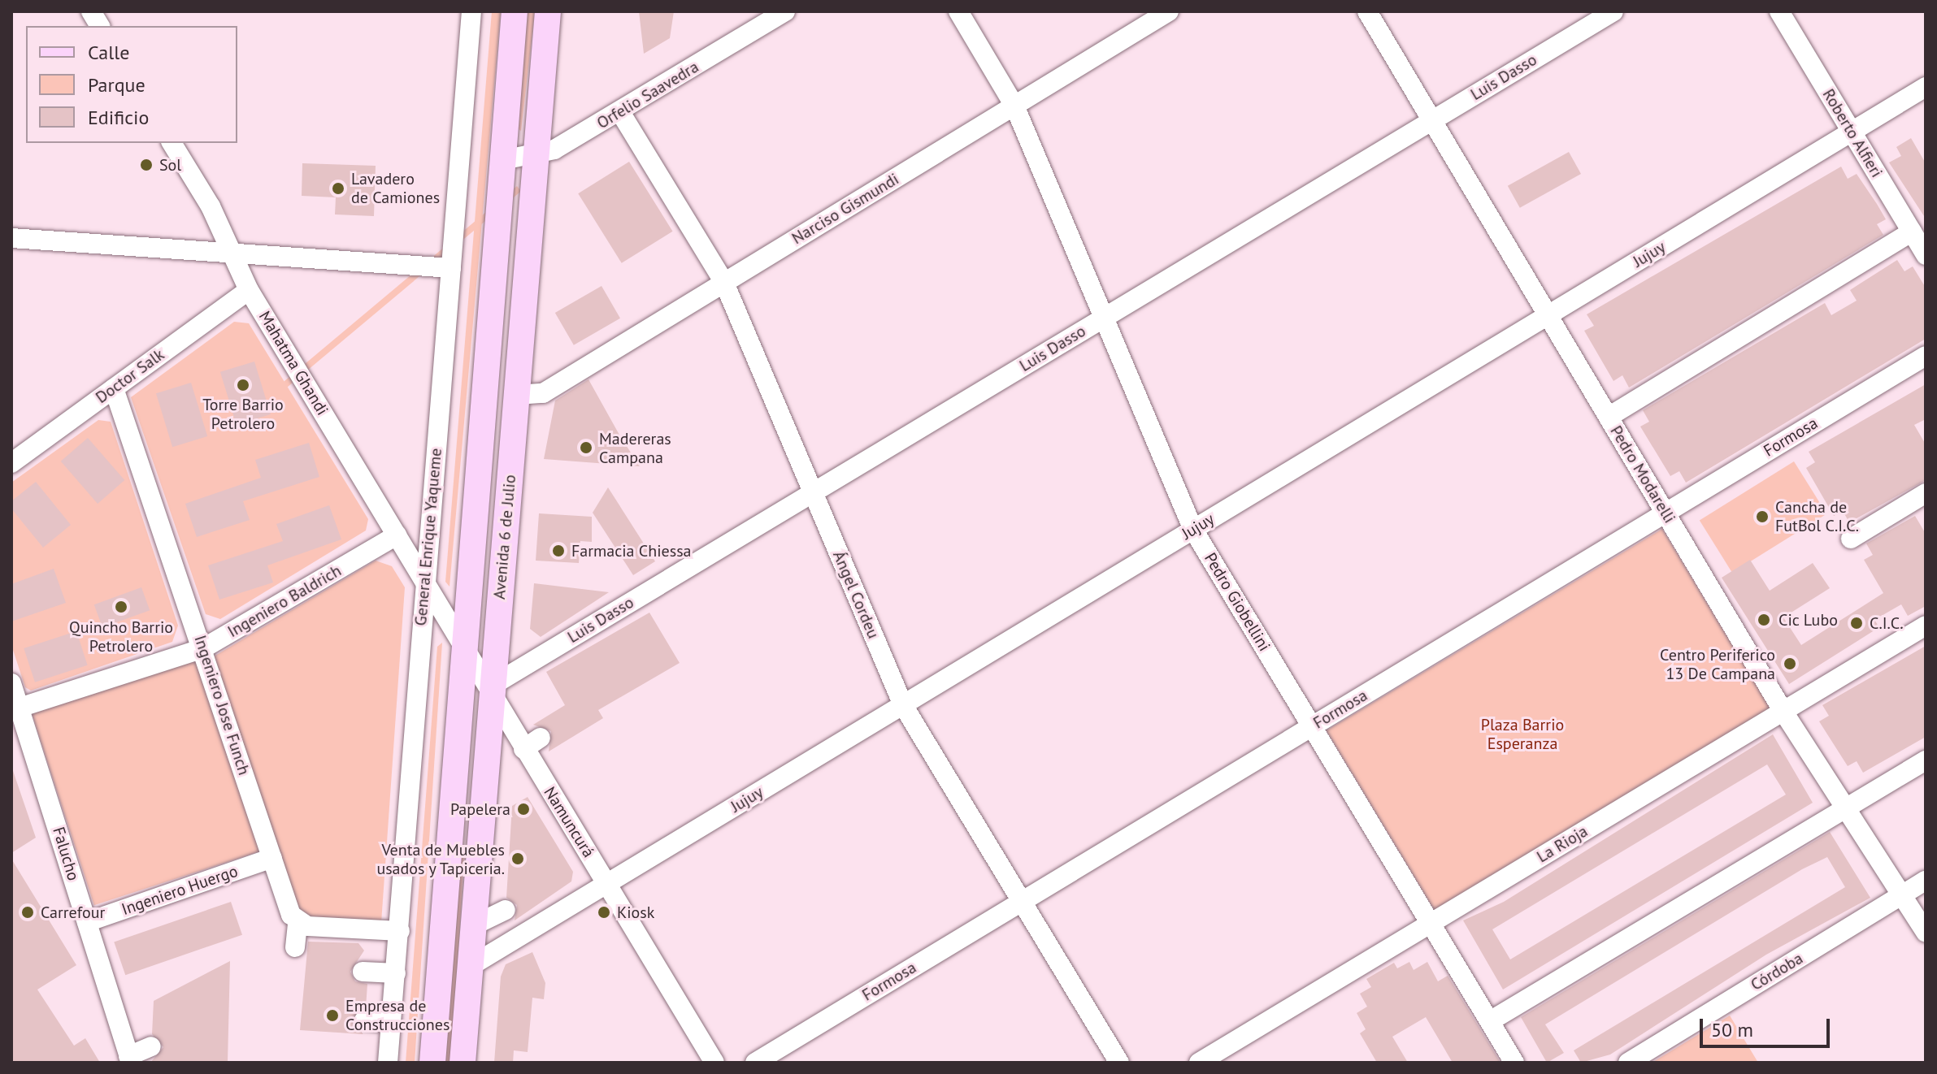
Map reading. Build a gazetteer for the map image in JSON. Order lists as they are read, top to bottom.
{
  "streets": {
    "main road": ["Avenida 6 de Julio"],
    "street": [
      "Luis Dasso",
      "Orfelio Saavedra",
      "Roberto Alfieri",
      "Narciso Gismundi",
      "Jujuy",
      "Mahatma Ghandi",
      "Doctor Salk",
      "Formosa",
      "Pedro Modarelli",
      "General Enrique Yaqueme",
      "Ángel Cordeu",
      "Ingeniero Baldrich",
      "Pedro Giobellini",
      "Ingeniero Jose Funch",
      "Namuncurá",
      "La Rioja",
      "Falucho",
      "Ingeniero Huergo",
      "Córdoba"
    ]
  },
  "crossings": [
    ["Luis Dasso", "Pedro Modarelli"],
    ["Luis Dasso", "Avenida 6 de Julio"],
    ["Luis Dasso", "Ángel Cordeu"],
    ["Luis Dasso", "Pedro Giobellini"],
    ["Luis Dasso", "Namuncurá"],
    ["Orfelio Saavedra", "Avenida 6 de Julio"],
    ["Orfelio Saavedra", "Ángel Cordeu"],
    ["Roberto Alfieri", "Jujuy"],
    ["Narciso Gismundi", "Avenida 6 de Julio"],
    ["Narciso Gismundi", "Ángel Cordeu"],
    ["Narciso Gismundi", "Pedro Giobellini"],
    ["Jujuy", "Pedro Modarelli"],
    ["Jujuy", "Avenida 6 de Julio"],
    ["Jujuy", "Ángel Cordeu"],
    ["Jujuy", "Pedro Giobellini"],
    ["Jujuy", "Namuncurá"],
    ["Mahatma Ghandi", "Doctor Salk"],
    ["Mahatma Ghandi", "General Enrique Yaqueme"],
    ["Mahatma Ghandi", "Ingeniero Baldrich"],
    ["Mahatma Ghandi", "Namuncurá"],
    ["Doctor Salk", "Ingeniero Jose Funch"],
    ["Formosa", "Pedro Modarelli"],
    ["Formosa", "Ángel Cordeu"],
    ["Formosa", "Pedro Giobellini"],
    ["Pedro Modarelli", "La Rioja"],
    ["Pedro Modarelli", "Córdoba"],
    ["General Enrique Yaqueme", "Namuncurá"],
    ["Avenida 6 de Julio", "Namuncurá"],
    ["Ingeniero Baldrich", "Ingeniero Jose Funch"],
    ["Ingeniero Baldrich", "Falucho"],
    ["Pedro Giobellini", "La Rioja"],
    ["Ingeniero Jose Funch", "Ingeniero Huergo"],
    ["Falucho", "Ingeniero Huergo"]
  ],
  "parks": ["Plaza Barrio Esperanza"],
  "places": [
    "Sol",
    "Lavadero de Camiones",
    "Torre Barrio Petrolero",
    "Madereras Campana",
    "Cancha de FutBol C.I.C.",
    "Farmacia Chiessa",
    "Quincho Barrio Petrolero",
    "Cic Lubo",
    "C.I.C.",
    "Centro Periferico 13 De Campana",
    "Papelera",
    "Venta de Muebles usados y Tapiceria.",
    "Carrefour",
    "Kiosk",
    "Empresa de Construcciones"
  ],
  "legend": ["Calle", "Parque", "Edificio"],
  "scale_bar": "50 m"
}
